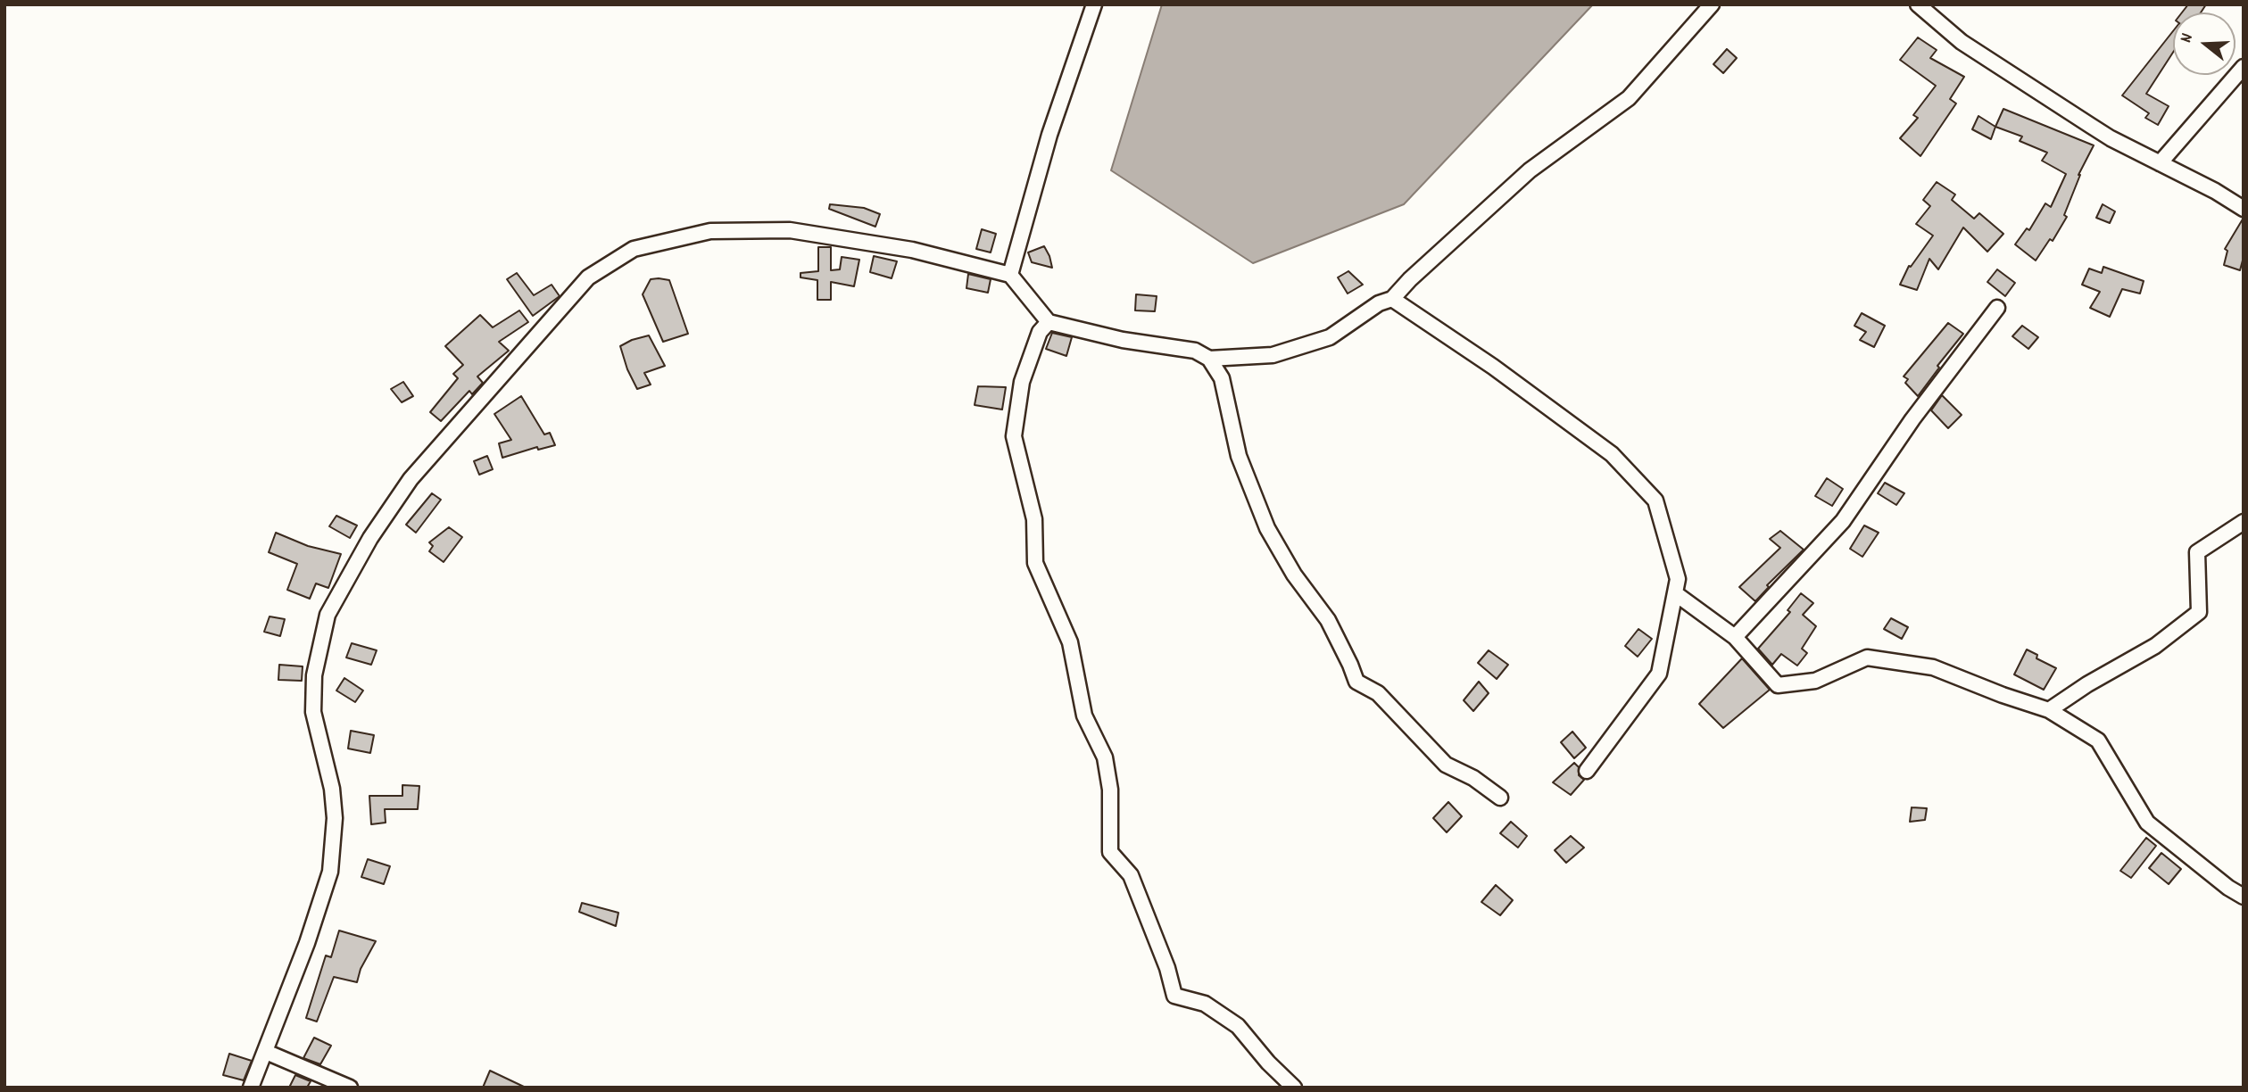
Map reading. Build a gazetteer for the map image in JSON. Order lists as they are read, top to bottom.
{
  "north": "left"
}
